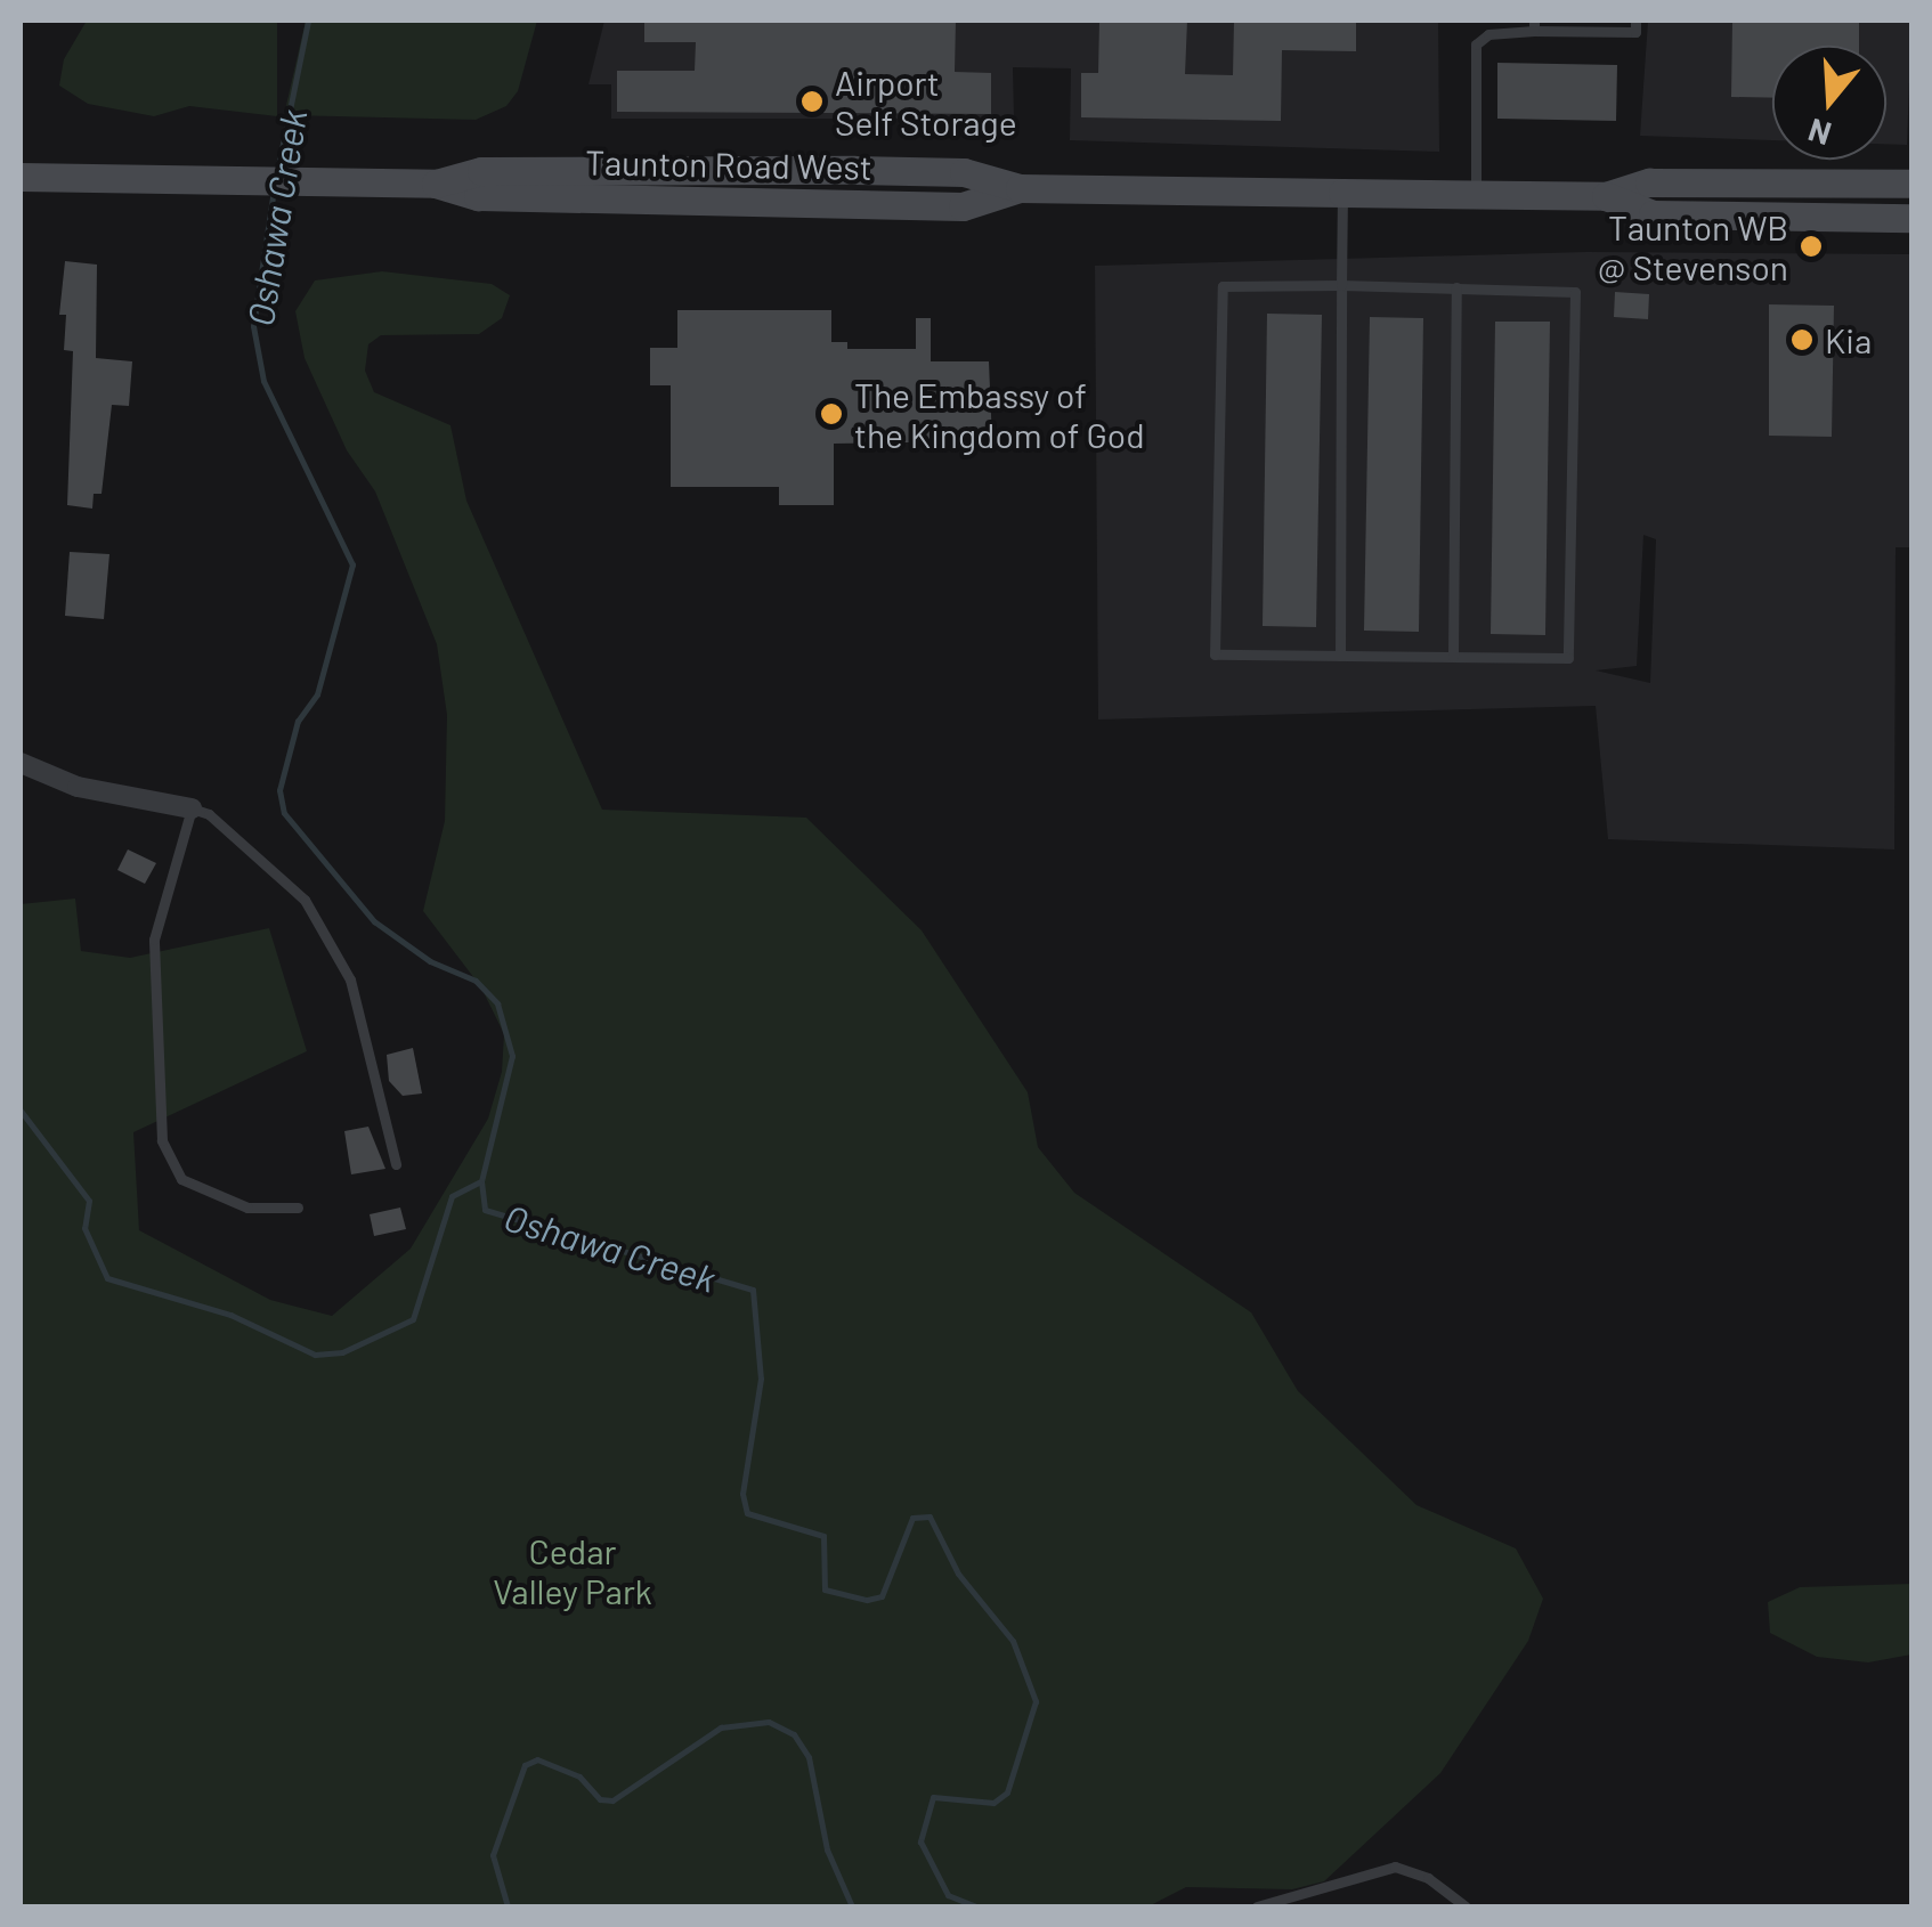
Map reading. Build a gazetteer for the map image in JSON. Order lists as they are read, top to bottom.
{
  "streets": {
    "main road": ["Taunton Road West"]
  },
  "water": ["Oshawa Creek"],
  "parks": ["Cedar Valley Park"],
  "places": [
    "Airport Self Storage",
    "Taunton WB @ Stevenson",
    "Kia",
    "The Embassy of the Kingdom of God"
  ],
  "north": "bottom"
}
